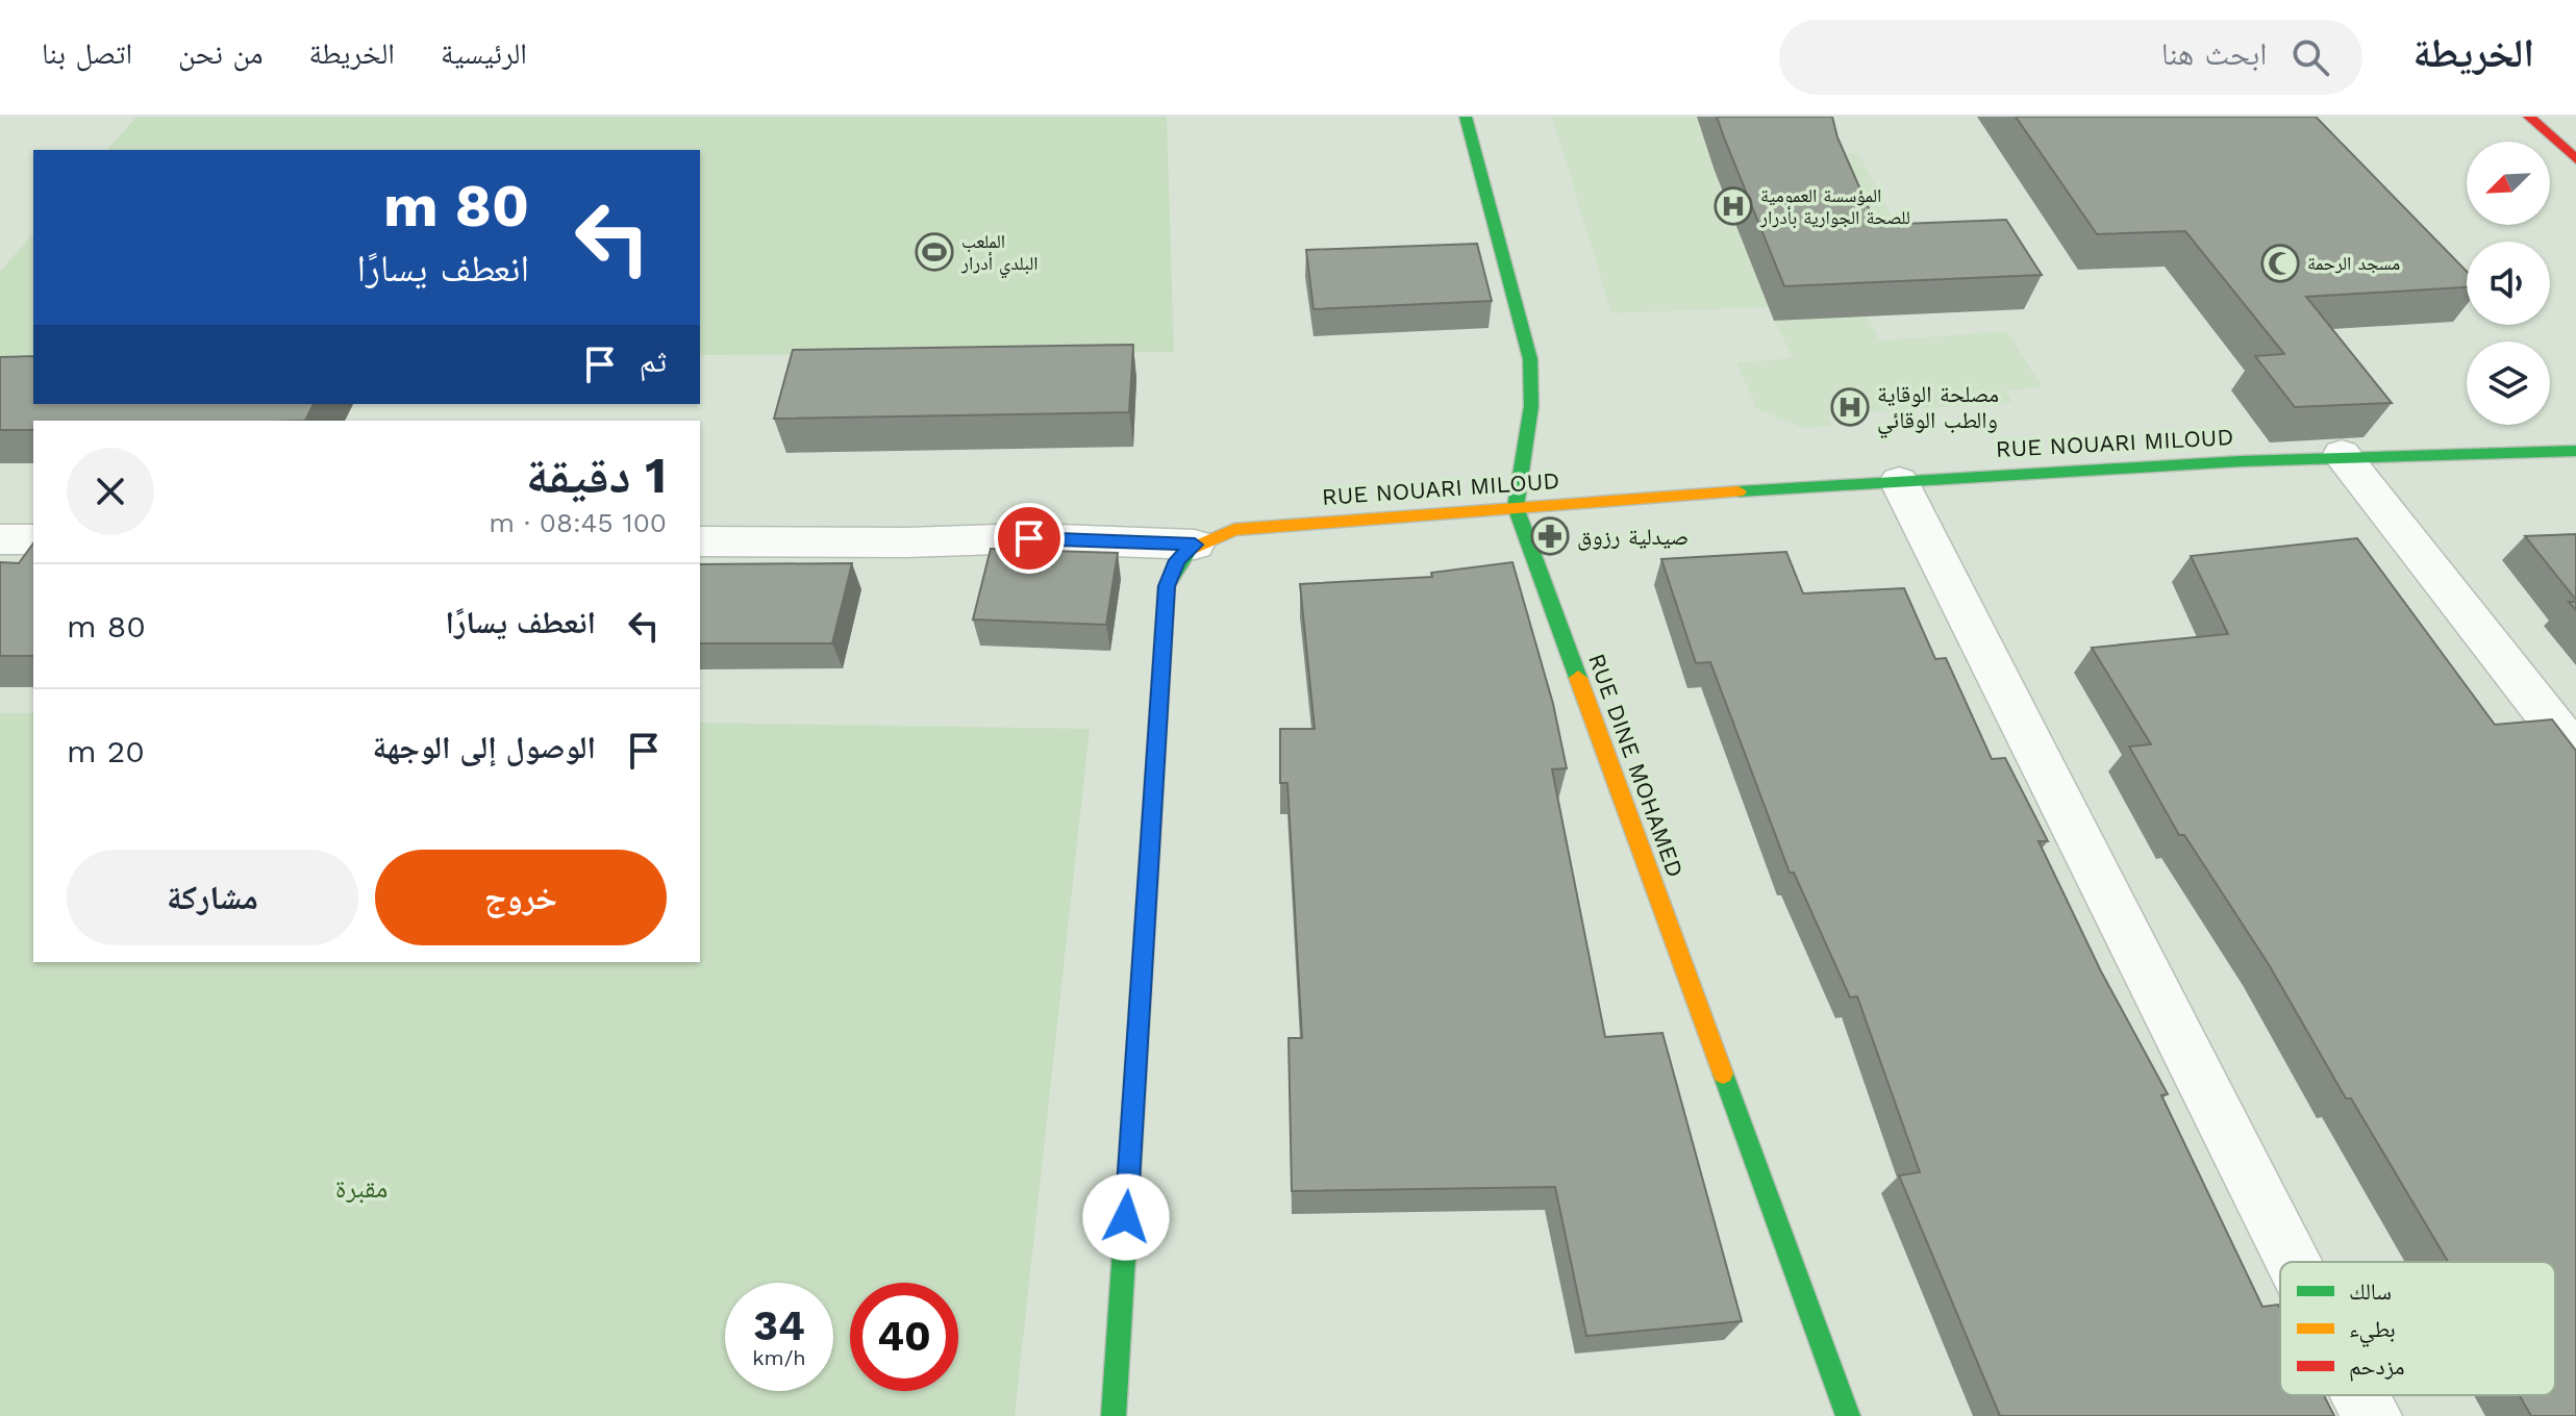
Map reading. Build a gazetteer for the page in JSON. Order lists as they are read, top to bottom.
{
  "streets": {
    "street": ["RUE NOUARI MILOUD", "RUE DINE MOHAMED"]
  },
  "crossings": [
    ["RUE NOUARI MILOUD", "RUE DINE MOHAMED"]
  ],
  "parks": ["مقبرة"],
  "places": {
    "hospital": ["المؤسسة العمومية للصحة الجوارية بأدرار", "مصلحة الوقاية والطب الوقائي"],
    "sports": ["الملعب البلدي أدرار"],
    "mosque": ["مسجد الرحمة"],
    "pharmacy": ["صيدلية رزوق"]
  },
  "legend": ["سالك", "بطيء", "مزدحم"],
  "north": "bottom left",
  "page": {
    "header": "الخريطة",
    "search": "ابحث هنا",
    "nav": [
      "الرئيسية",
      "الخريطة",
      "من نحن",
      "اتصل بنا"
    ],
    "turn": ["80 m", "انعطف يسارًا"],
    "then": "ثم",
    "heading": ["1 دقيقة", "100 m · 08:45"],
    "list": [
      {
        "name": "انعطف يسارًا",
        "value": "80 m"
      },
      {
        "name": "الوصول إلى الوجهة",
        "value": "20 m"
      }
    ],
    "buttons": ["خروج", "مشاركة"],
    "speed": "34 km/h",
    "limit": "40"
  }
}
